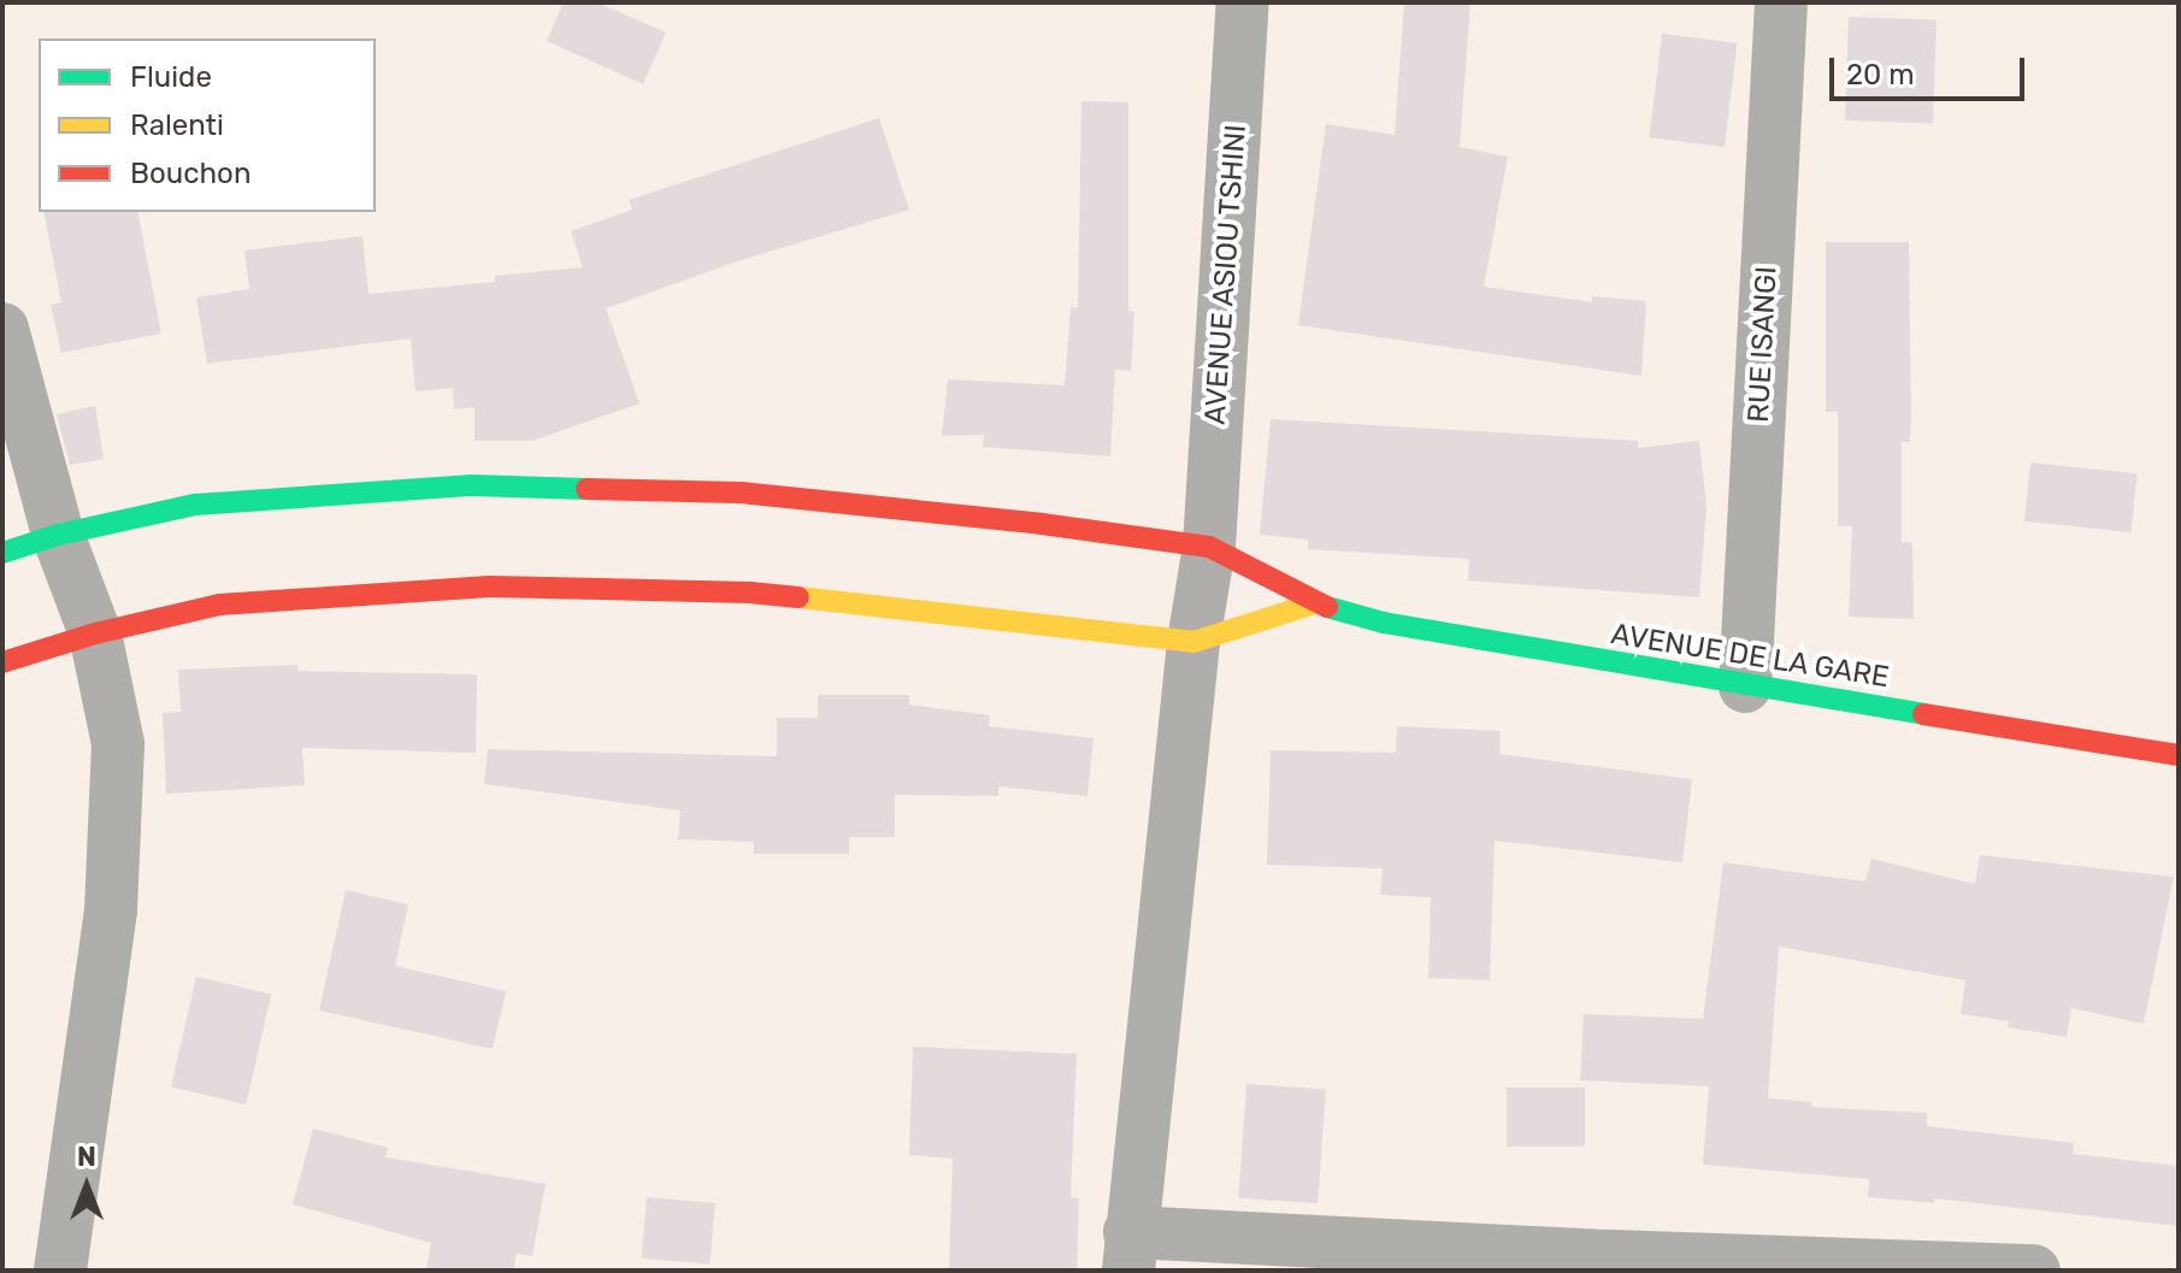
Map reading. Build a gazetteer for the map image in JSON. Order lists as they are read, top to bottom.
{
  "streets": {
    "main road": ["AVENUE DE LA GARE"],
    "street": ["AVENUE ASIOU TSHINI", "RUE ISANGI"]
  },
  "crossings": [
    ["AVENUE ASIOU TSHINI", "AVENUE DE LA GARE"],
    ["RUE ISANGI", "AVENUE DE LA GARE"]
  ],
  "legend": ["Fluide", "Ralenti", "Bouchon"],
  "scale_bar": "20 m",
  "north": "top"
}
